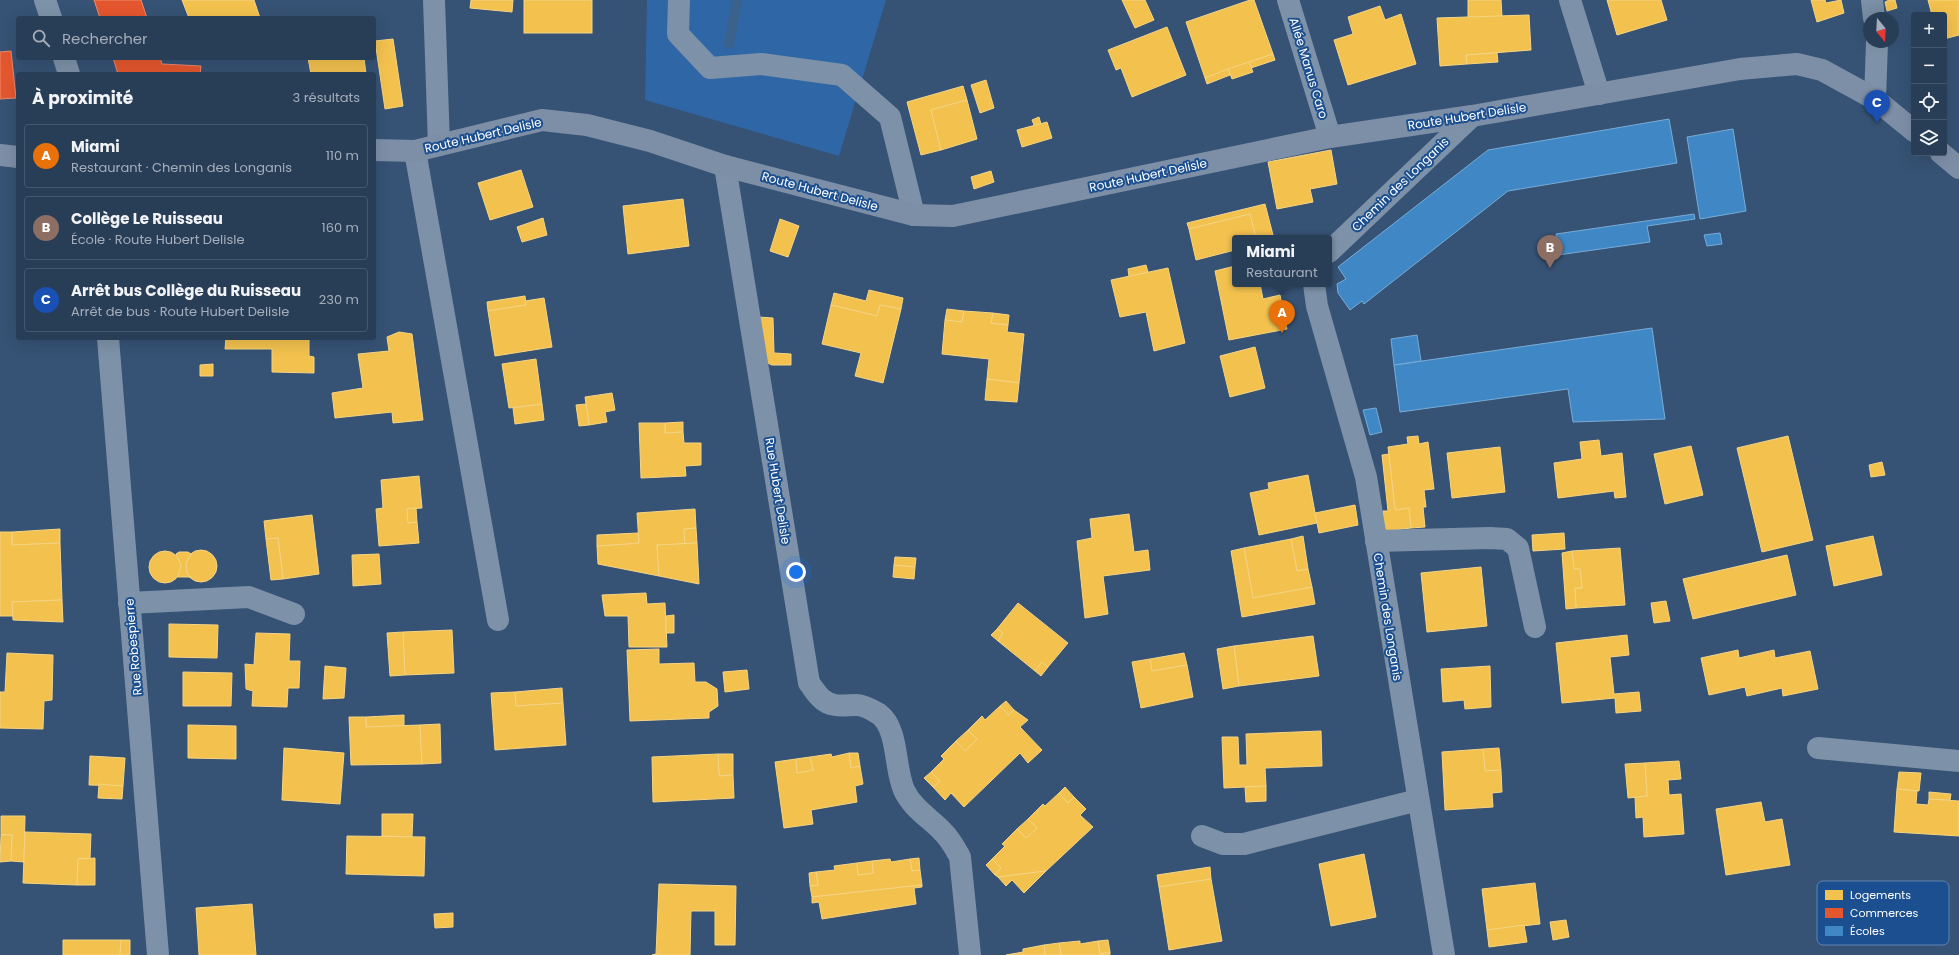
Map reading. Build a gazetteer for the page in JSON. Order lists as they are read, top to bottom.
{
  "streets": {
    "main road": ["Route Hubert Delisle"],
    "street": [
      "Allée Manus Caro",
      "Chemin des Longanis",
      "Rue Hubert Delisle",
      "Rue Robespierre"
    ]
  },
  "crossings": [
    ["Allée Manus Caro", "Route Hubert Delisle"],
    ["Route Hubert Delisle", "Chemin des Longanis"],
    ["Route Hubert Delisle", "Rue Hubert Delisle"]
  ],
  "legend": ["Logements", "Commerces", "Écoles"],
  "north": "bottom",
  "page": {
    "map_buttons": ["+", "−"],
    "search": "Rechercher",
    "heading": ["À proximité", "3 résultats"],
    "pins": ["C", "B", "A"],
    "list": [
      {
        "mark": "A",
        "name": "Miami",
        "note": "Restaurant · Chemin des Longanis",
        "value": "110 m"
      },
      {
        "mark": "B",
        "name": "Collège Le Ruisseau",
        "note": "École · Route Hubert Delisle",
        "value": "160 m"
      },
      {
        "mark": "C",
        "name": "Arrêt bus Collège du Ruisseau",
        "note": "Arrêt de bus · Route Hubert Delisle",
        "value": "230 m"
      }
    ],
    "popup": ["Miami", "Restaurant"]
  }
}
